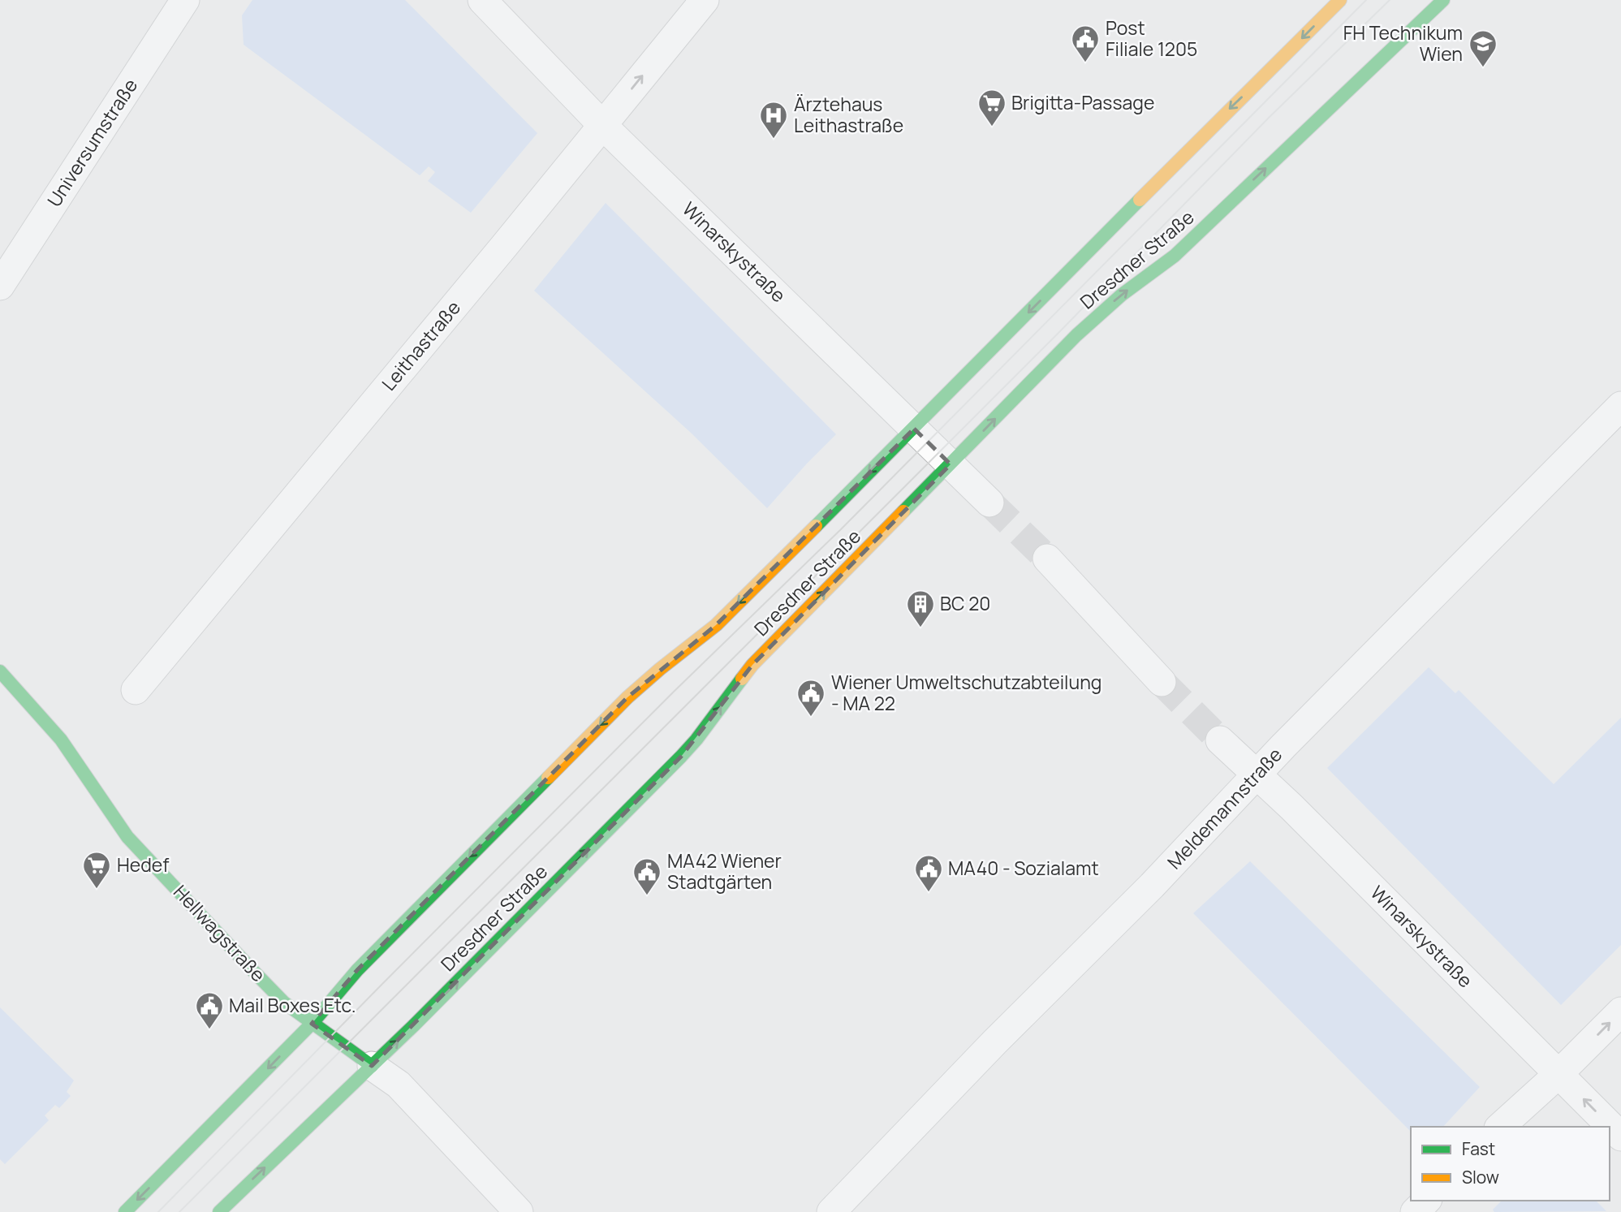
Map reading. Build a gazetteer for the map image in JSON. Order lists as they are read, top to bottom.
{
  "streets": {
    "main road": ["Dresdner Straße", "Hellwagstraße"],
    "street": [
      "Universumstraße",
      "Winarskystraße",
      "Leithastraße",
      "Meldemannstraße"
    ]
  },
  "crossings": [
    ["Winarskystraße", "Dresdner Straße"],
    ["Winarskystraße", "Leithastraße"],
    ["Winarskystraße", "Meldemannstraße"],
    ["Dresdner Straße", "Hellwagstraße"]
  ],
  "places": {
    "public building": [
      "Post Filiale 1205",
      "Wiener Umweltschutzabteilung - MA 22",
      "MA40 - Sozialamt",
      "MA42 Wiener Stadtgärten",
      "Mail Boxes Etc."
    ],
    "school or university": ["FH Technikum Wien"],
    "supermarket": ["Brigitta-Passage", "Hedef"],
    "hospital": ["Ärztehaus Leithastraße"],
    "building": ["BC 20"]
  },
  "legend": ["Fast", "Slow"]
}
